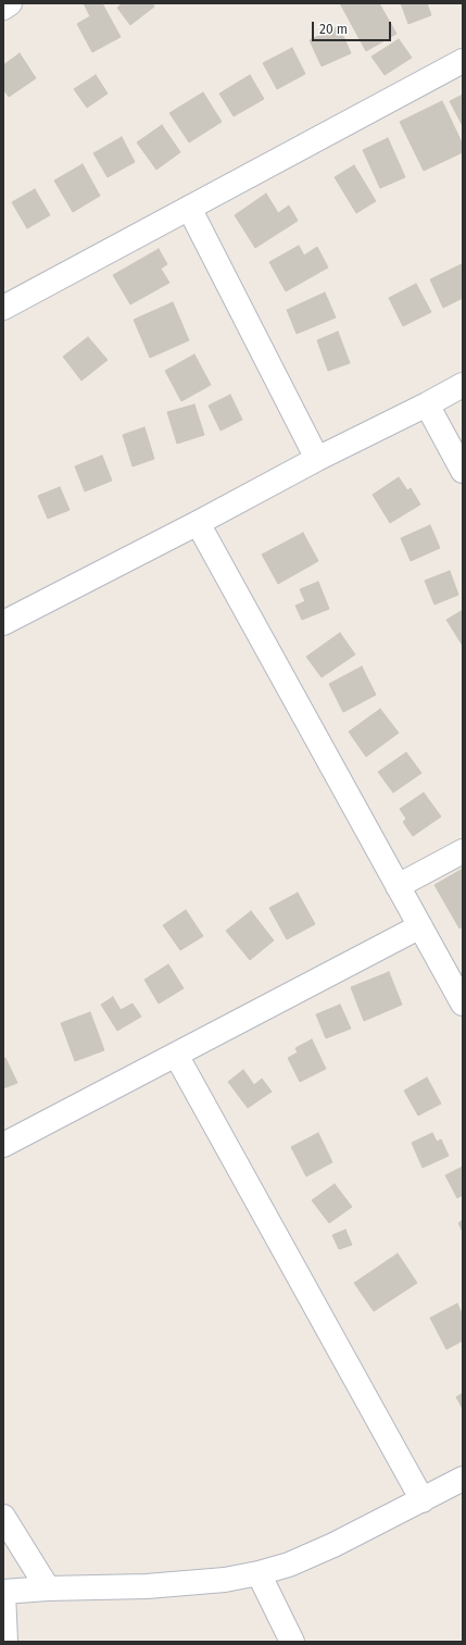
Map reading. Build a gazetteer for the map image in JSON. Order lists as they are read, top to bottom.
{
  "scale_bar": "20 m"
}
